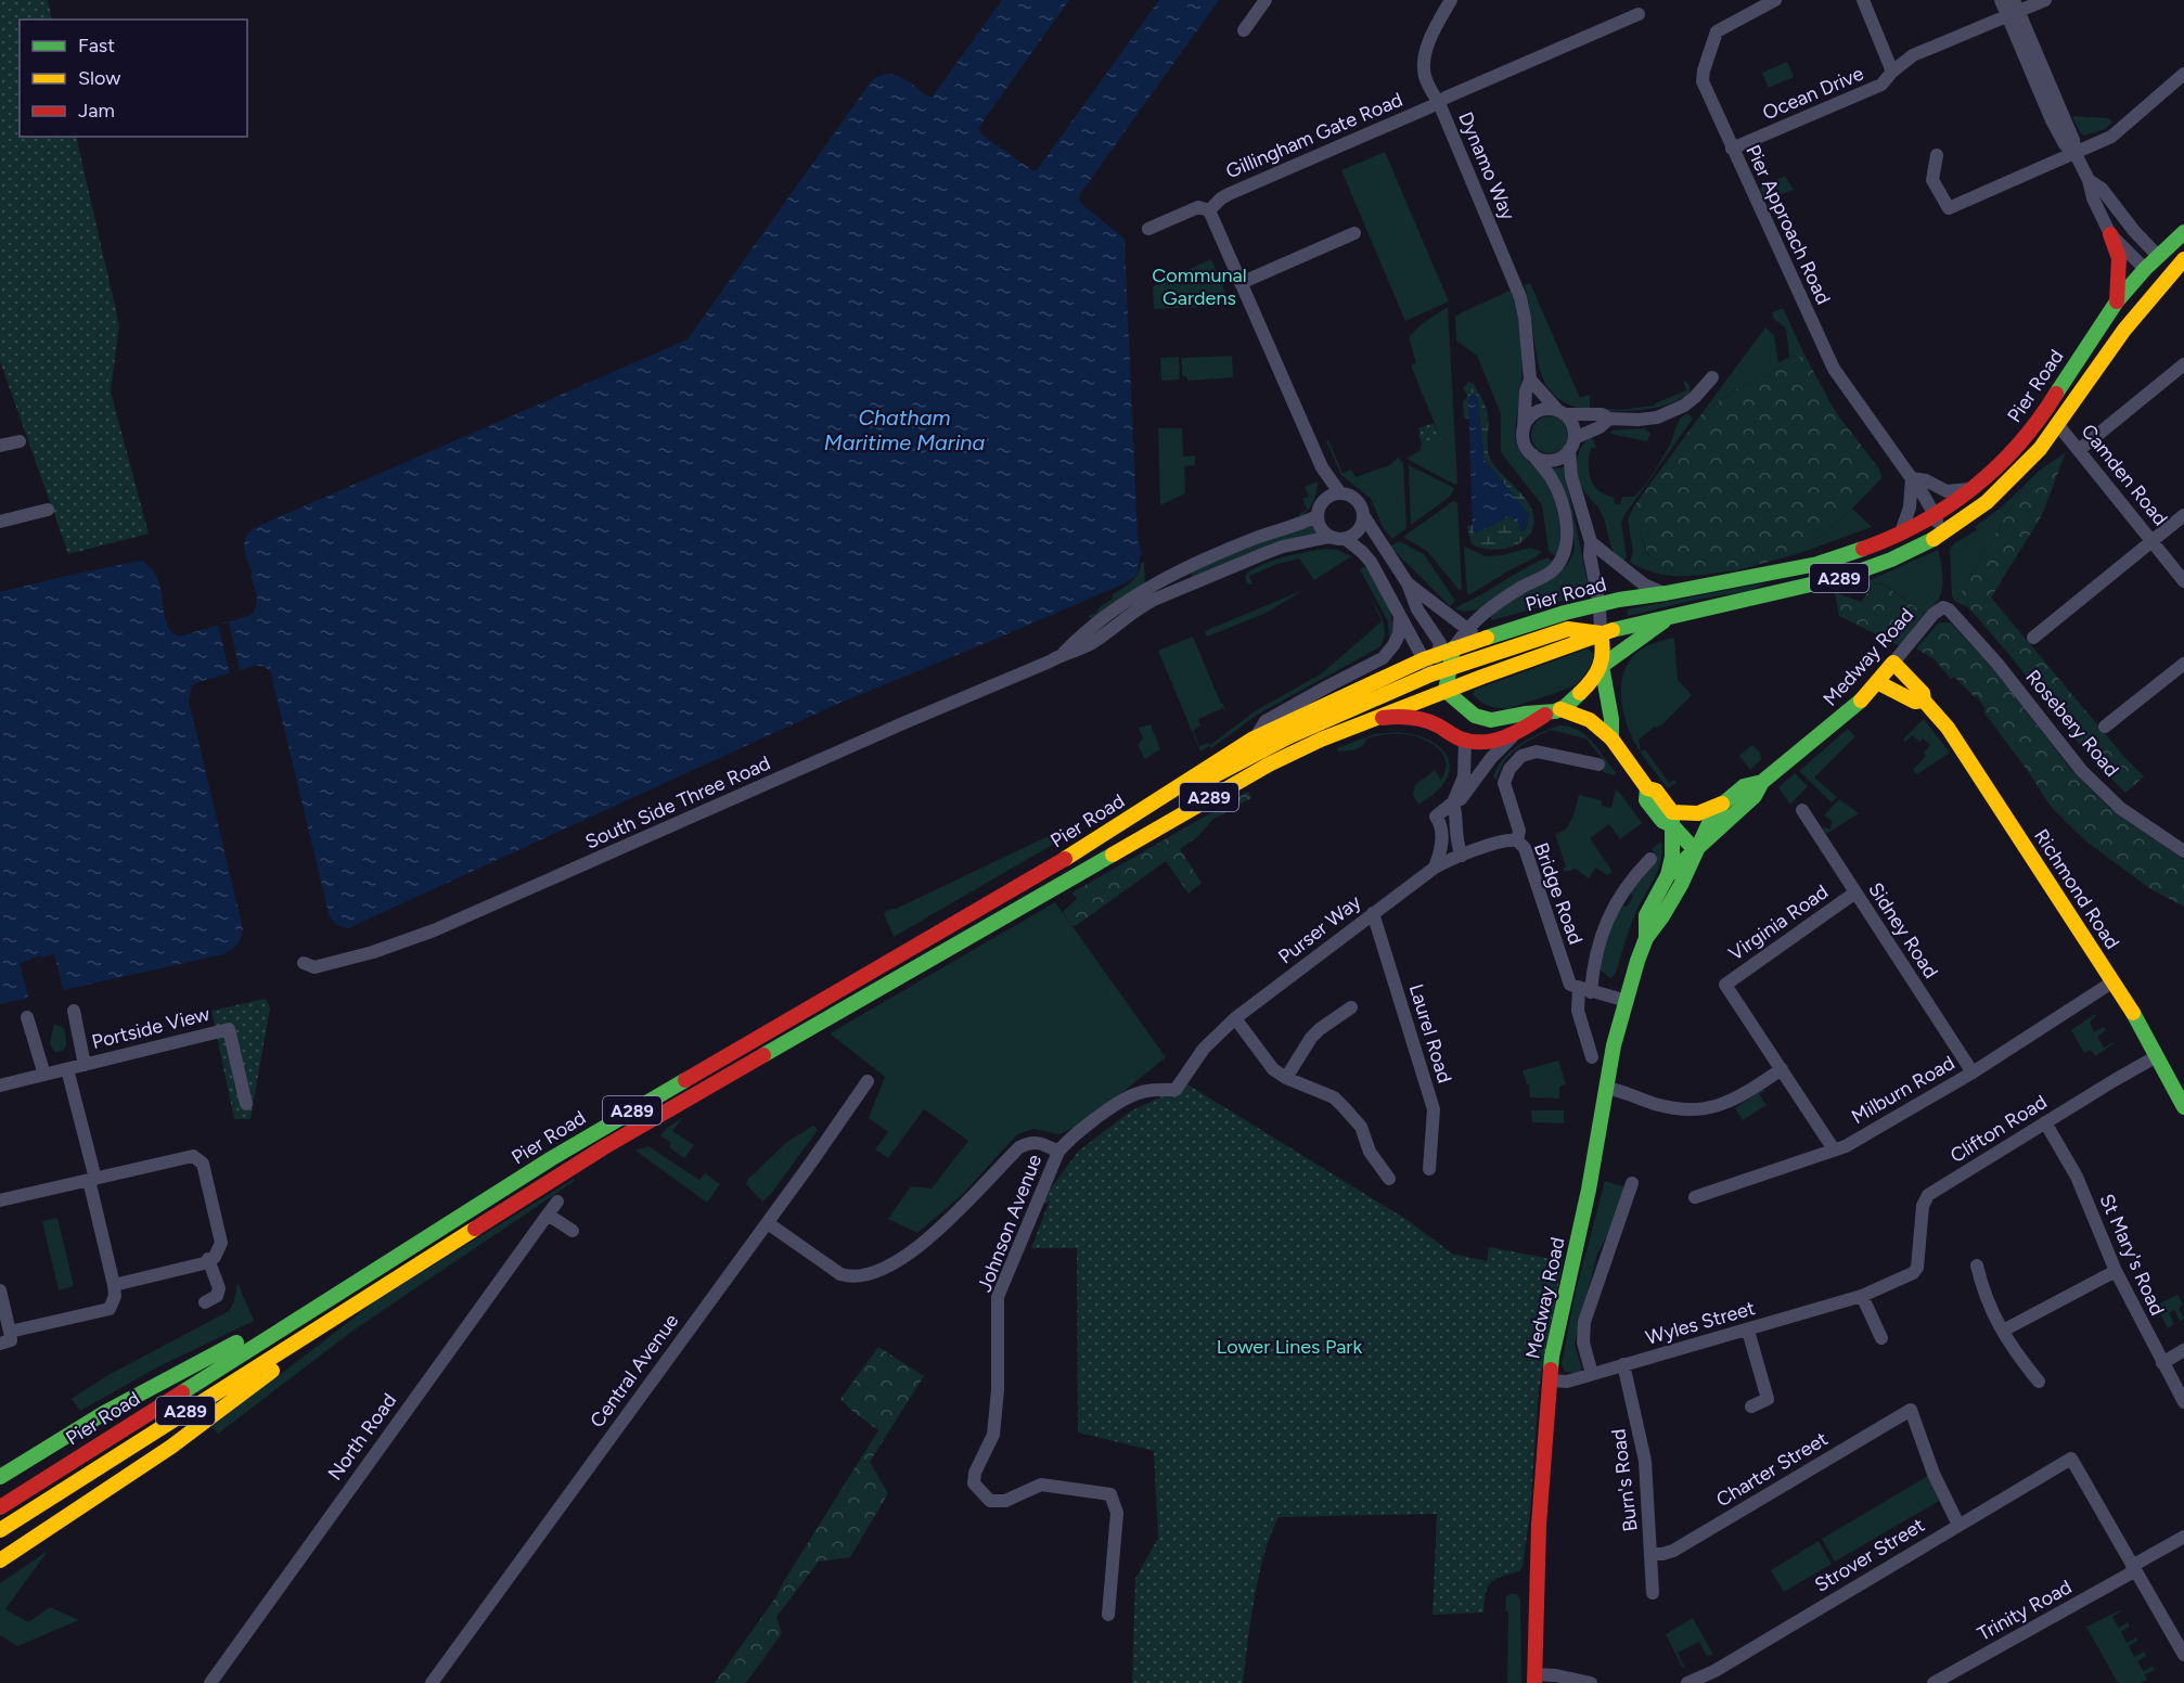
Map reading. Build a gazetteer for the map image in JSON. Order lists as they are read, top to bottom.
{
  "streets": {
    "main road": [
      "Pier Road",
      "A289",
      "Medway Road",
      "Richmond Road"
    ],
    "street": [
      "Ocean Drive",
      "Gillingham Gate Road",
      "Dynamo Way",
      "Pier Approach Road",
      "Camden Road",
      "Rosebery Road",
      "South Side Three Road",
      "Bridge Road",
      "Virginia Road",
      "Purser Way",
      "Sidney Road",
      "Portside View",
      "Laurel Road",
      "Milburn Road",
      "Clifton Road",
      "Johnson Avenue",
      "St Mary's Road",
      "Wyles Street",
      "Central Avenue",
      "North Road",
      "Charter Street",
      "Burn's Road",
      "Strover Street",
      "Trinity Road"
    ]
  },
  "crossings": [
    ["Ocean Drive", "Pier Approach Road"],
    ["Gillingham Gate Road", "Dynamo Way"],
    ["Dynamo Way", "Pier Road"],
    ["Pier Approach Road", "Pier Road"],
    ["Pier Road", "Camden Road"],
    ["Medway Road", "Rosebery Road"],
    ["Medway Road", "Richmond Road"],
    ["Medway Road", "Wyles Street"],
    ["Richmond Road", "Milburn Road"],
    ["Richmond Road", "Clifton Road"],
    ["Bridge Road", "Purser Way"],
    ["Virginia Road", "Sidney Road"],
    ["Purser Way", "Laurel Road"],
    ["Purser Way", "Johnson Avenue"],
    ["Sidney Road", "Milburn Road"],
    ["Clifton Road", "St Mary's Road"],
    ["Clifton Road", "Wyles Street"],
    ["Wyles Street", "Burn's Road"],
    ["Charter Street", "Burn's Road"],
    ["Charter Street", "Strover Street"],
    ["Strover Street", "Trinity Road"]
  ],
  "water": ["Chatham Maritime Marina"],
  "parks": ["Communal Gardens", "Lower Lines Park"],
  "legend": ["Fast", "Slow", "Jam"]
}
